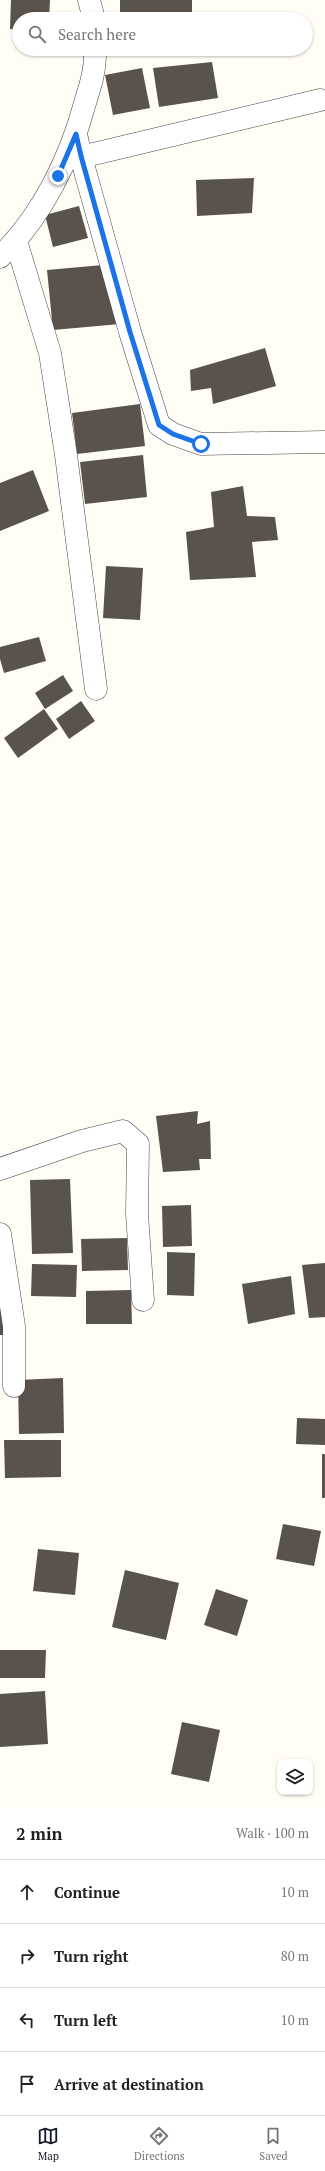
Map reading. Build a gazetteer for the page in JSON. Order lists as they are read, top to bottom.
{
  "page": {
    "search": "Search here",
    "heading": ["2 min", "Walk · 100 m"],
    "list": [
      ["Continue", "10 m"],
      ["Turn right", "80 m"],
      ["Turn left", "10 m"],
      "Arrive at destination"
    ],
    "nav": ["Map", "Directions", "Saved"]
  }
}
